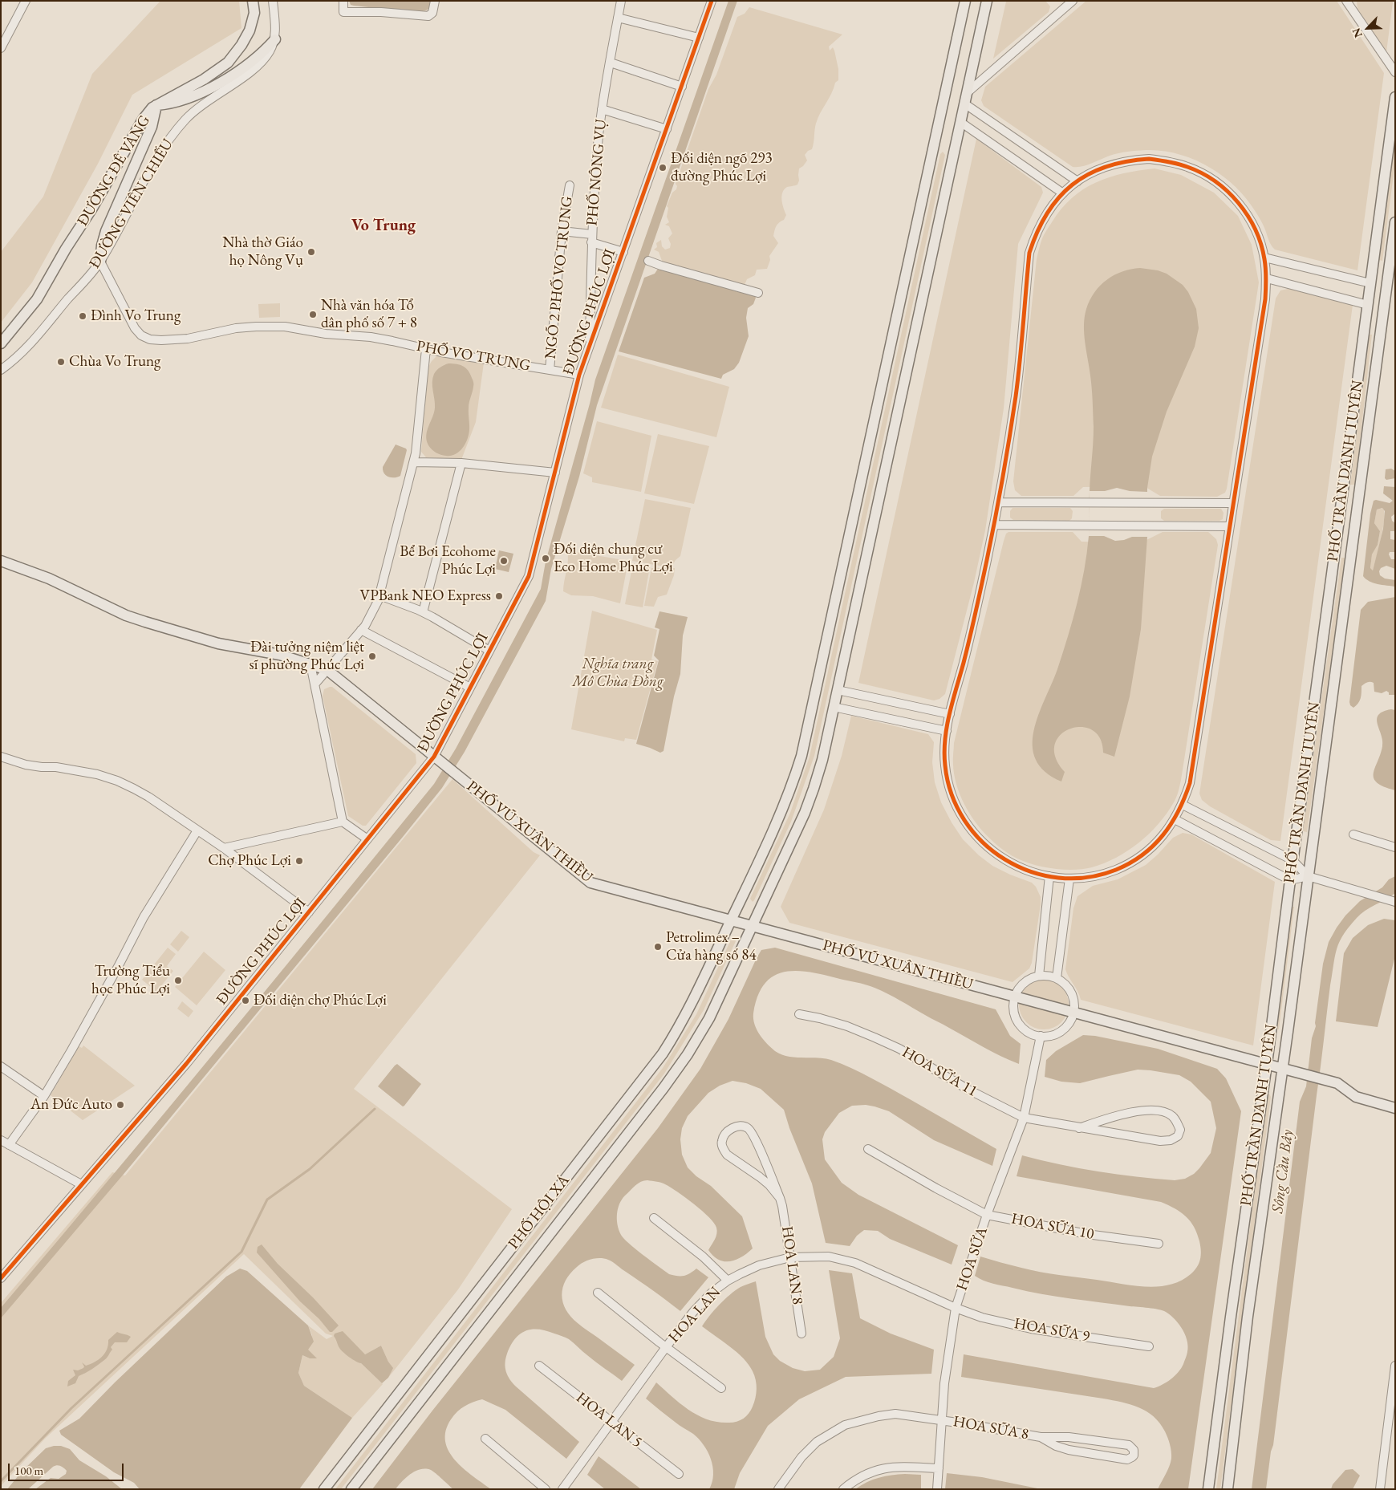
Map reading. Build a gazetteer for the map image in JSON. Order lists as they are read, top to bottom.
{
  "streets": {
    "main road": [
      "ĐƯỜNG ĐÊ VÀNG",
      "PHỐ TRẦN DANH TUYÊN",
      "PHỐ VŨ XUÂN THIỀU",
      "PHỐ HỘI XÁ"
    ],
    "street": [
      "PHỐ NÔNG VỤ",
      "ĐƯỜNG VIÊN CHIẾU",
      "NGÕ 2 PHỐ VO TRUNG",
      "ĐƯỜNG PHÚC LỢI",
      "PHỐ VO TRUNG",
      "HOA SỮA 11",
      "HOA SỮA 10",
      "HOA SỮA",
      "HOA LAN 8",
      "HOA LAN",
      "HOA SỮA 9",
      "HOA LAN 5",
      "HOA SỮA 8"
    ]
  },
  "crossings": [
    ["PHỐ NÔNG VỤ", "ĐƯỜNG PHÚC LỢI"],
    ["ĐƯỜNG VIÊN CHIẾU", "PHỐ VO TRUNG"],
    ["NGÕ 2 PHỐ VO TRUNG", "PHỐ VO TRUNG"],
    ["ĐƯỜNG PHÚC LỢI", "PHỐ VO TRUNG"],
    ["ĐƯỜNG PHÚC LỢI", "PHỐ VŨ XUÂN THIỀU"],
    ["PHỐ TRẦN DANH TUYÊN", "PHỐ VŨ XUÂN THIỀU"],
    ["PHỐ VŨ XUÂN THIỀU", "PHỐ HỘI XÁ"],
    ["HOA SỮA 11", "HOA SỮA"],
    ["HOA SỮA 10", "HOA SỮA"],
    ["HOA SỮA", "HOA LAN"],
    ["HOA SỮA", "HOA SỮA 9"],
    ["HOA SỮA", "HOA SỮA 8"],
    ["HOA LAN 8", "HOA LAN"],
    ["HOA LAN", "HOA SỮA 9"],
    ["HOA LAN", "HOA LAN 5"]
  ],
  "districts": ["Vo Trung"],
  "water": ["Sông Cầu Bây"],
  "parks": ["Nghĩa trang Mô Chùa Đồng"],
  "places": [
    "Đối diện ngõ 293 đường Phúc Lợi",
    "Nhà thờ Giáo họ Nông Vụ",
    "Nhà văn hóa Tổ dân phố số 7 + 8",
    "Đình Vo Trung",
    "Chùa Vo Trung",
    "Đối diện chung cư Eco Home Phúc Lợi",
    "Bể Bơi Ecohome Phúc Lợi",
    "VPBank NEO Express",
    "Đài tưởng niệm liệt sĩ phường Phúc Lợi",
    "Chợ Phúc Lợi",
    "Petrolimex – Cửa hàng số 84",
    "Trường Tiểu học Phúc Lợi",
    "Đối diện chợ Phúc Lợi",
    "An Đức Auto"
  ],
  "scale_bar": "100 m",
  "north": "bottom left"
}
